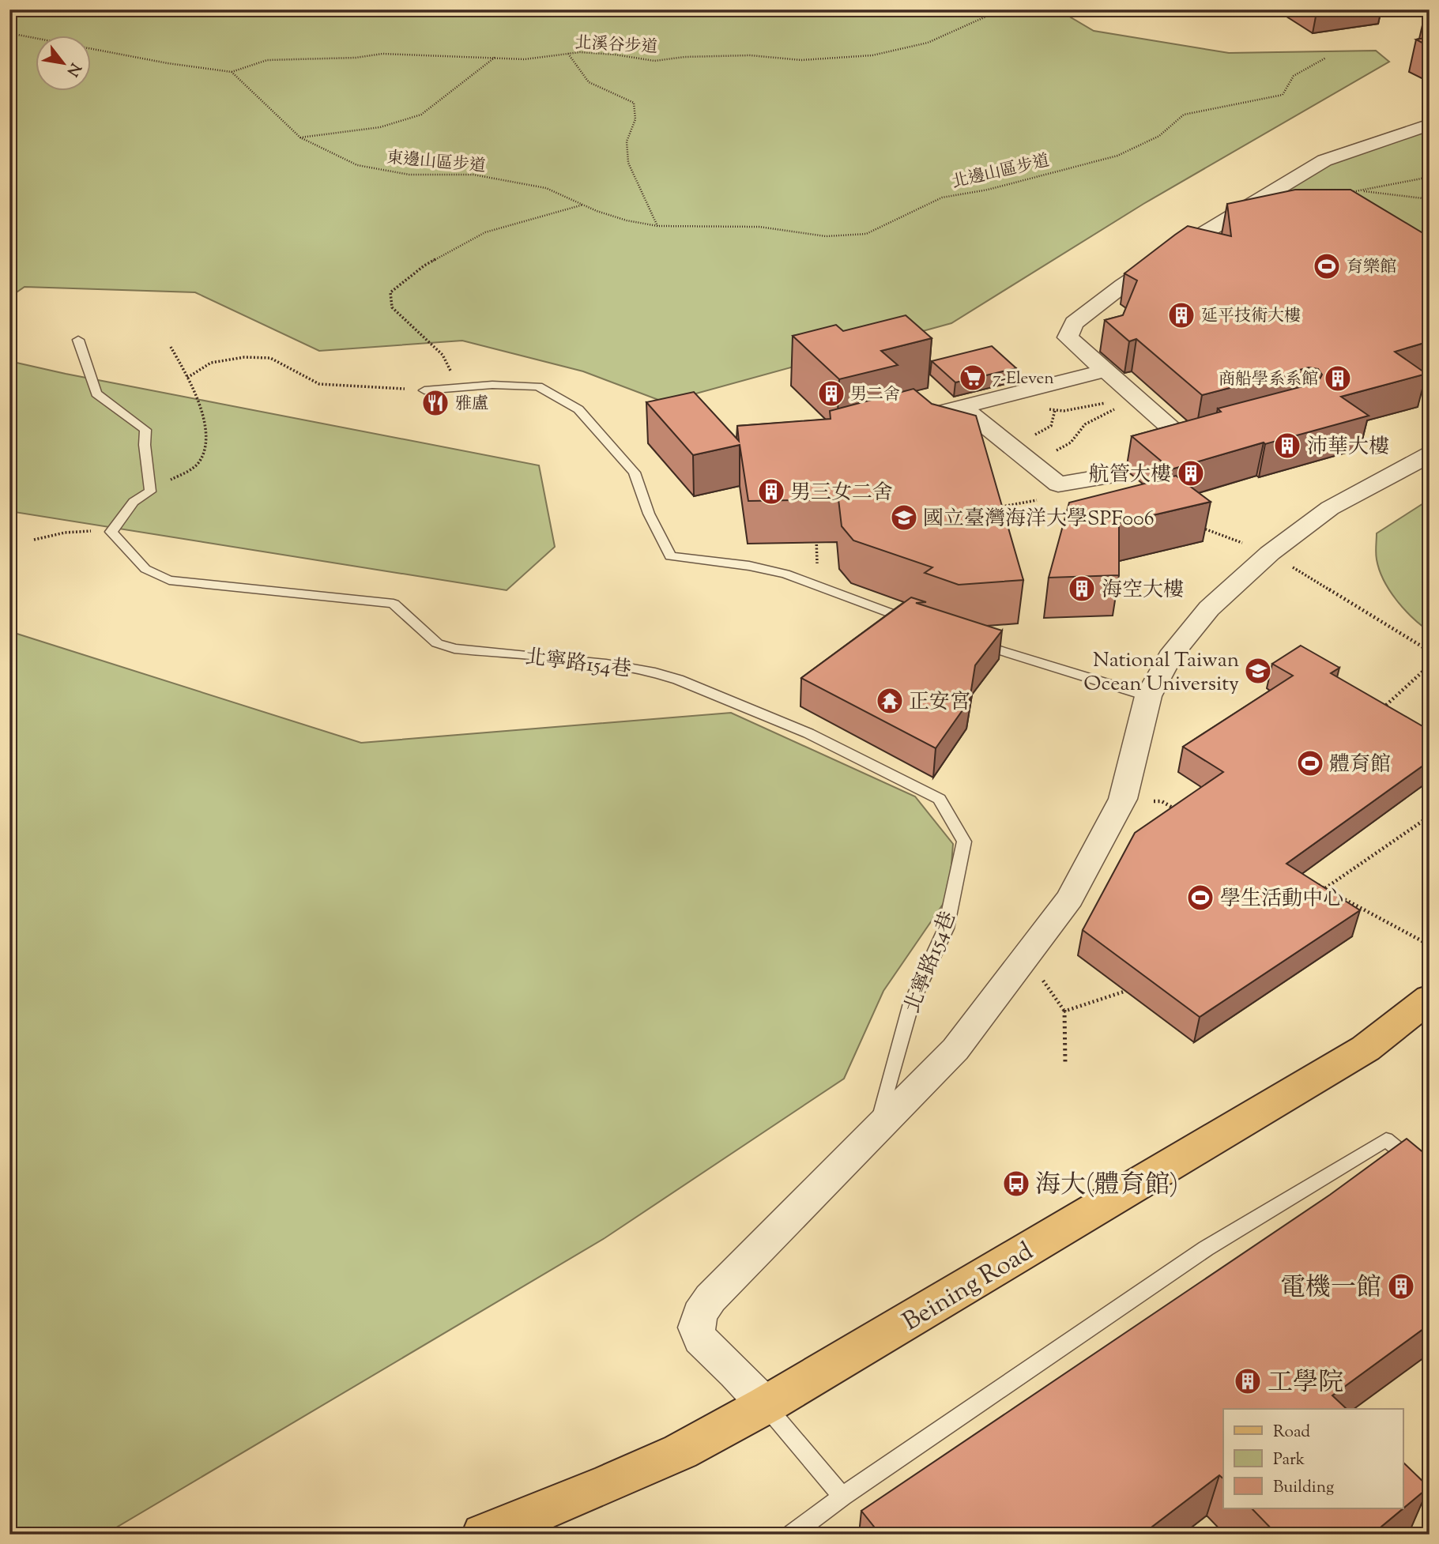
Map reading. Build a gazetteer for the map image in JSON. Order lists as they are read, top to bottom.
{
  "streets": {
    "main road": ["Beining Road"],
    "street": ["北寧路154巷"],
    "path": ["北溪谷步道", "東邊山區步道", "北邊山區步道"]
  },
  "crossings": [
    ["北溪谷步道", "東邊山區步道"],
    ["東邊山區步道", "北邊山區步道"],
    ["北寧路154巷", "Beining Road"]
  ],
  "places": {
    "sports": ["育樂館", "體育館", "學生活動中心"],
    "building": [
      "延平技術大樓",
      "商船學系系館",
      "男二舍",
      "沛華大樓",
      "航管大樓",
      "男三女二舍",
      "海空大樓",
      "電機一館",
      "工學院"
    ],
    "supermarket": ["7-Eleven"],
    "restaurant": ["雅盧"],
    "school or university": ["國立臺灣海洋大學SPF006", "National Taiwan Ocean University"],
    "temple": ["正安宮"],
    "bus stop": ["海大(體育館)"]
  },
  "legend": ["Road", "Park", "Building"],
  "north": "bottom right"
}
